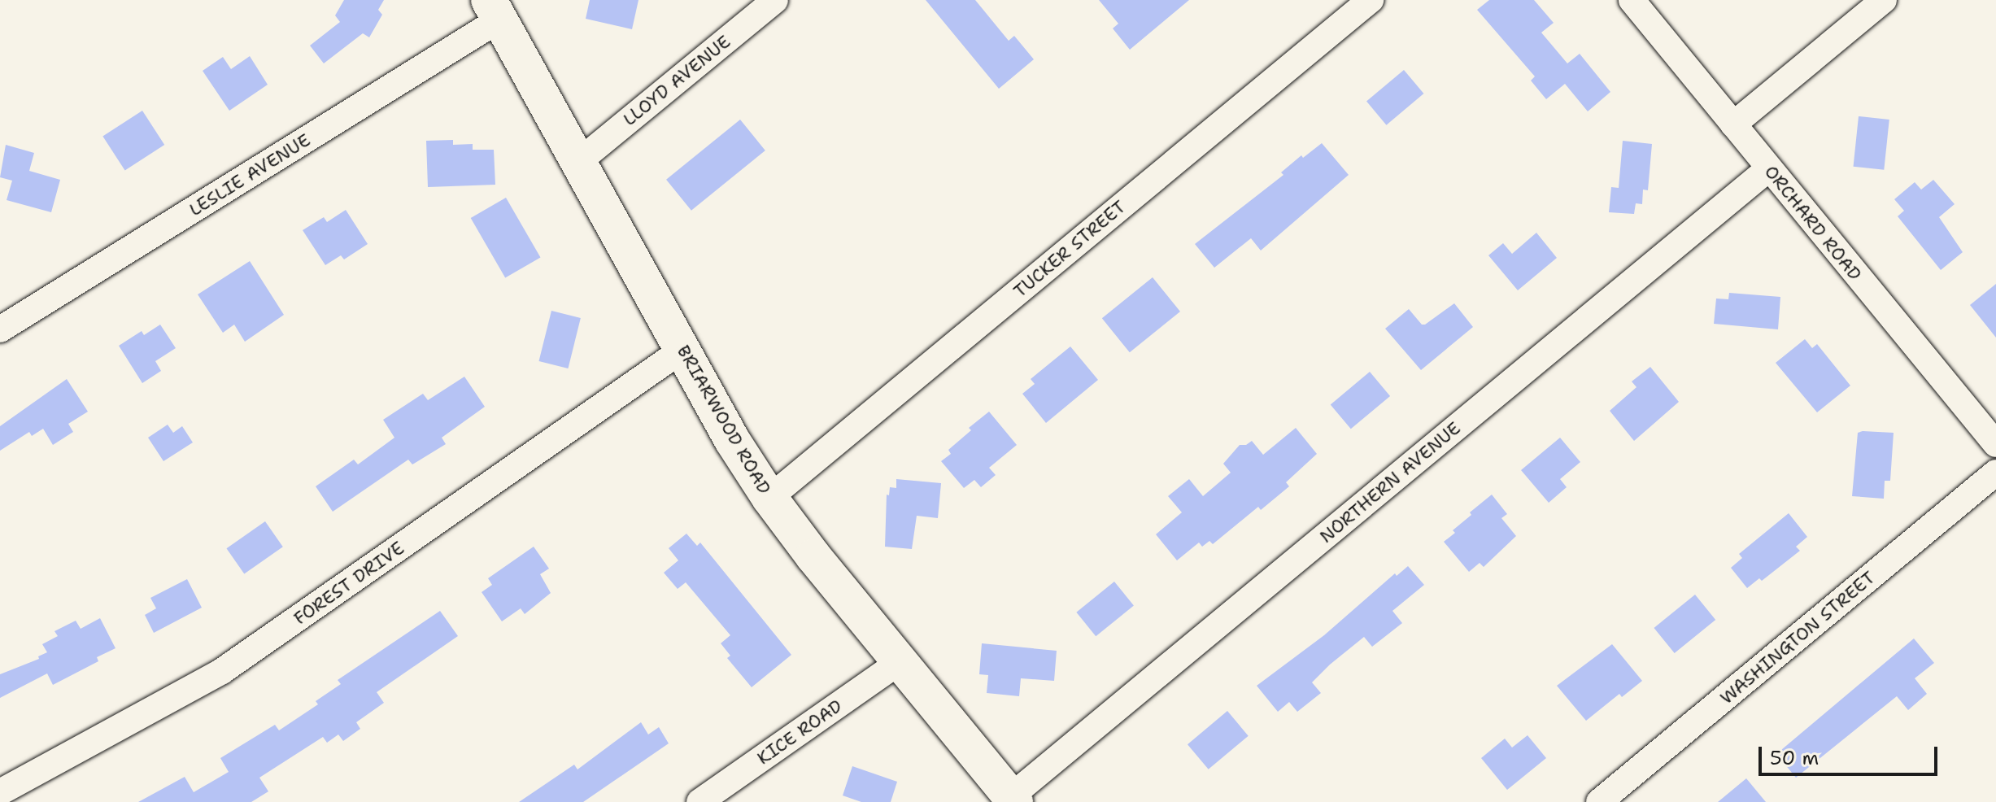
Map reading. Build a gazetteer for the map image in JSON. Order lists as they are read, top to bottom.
{
  "streets": {
    "street": [
      "LLOYD AVENUE",
      "LESLIE AVENUE",
      "ORCHARD ROAD",
      "TUCKER STREET",
      "BRIARWOOD ROAD",
      "NORTHERN AVENUE",
      "FOREST DRIVE",
      "WASHINGTON STREET",
      "KICE ROAD"
    ]
  },
  "crossings": [
    ["LLOYD AVENUE", "BRIARWOOD ROAD"],
    ["LESLIE AVENUE", "BRIARWOOD ROAD"],
    ["ORCHARD ROAD", "NORTHERN AVENUE"],
    ["TUCKER STREET", "BRIARWOOD ROAD"],
    ["BRIARWOOD ROAD", "NORTHERN AVENUE"],
    ["BRIARWOOD ROAD", "FOREST DRIVE"],
    ["BRIARWOOD ROAD", "KICE ROAD"]
  ],
  "scale_bar": "50 m"
}
